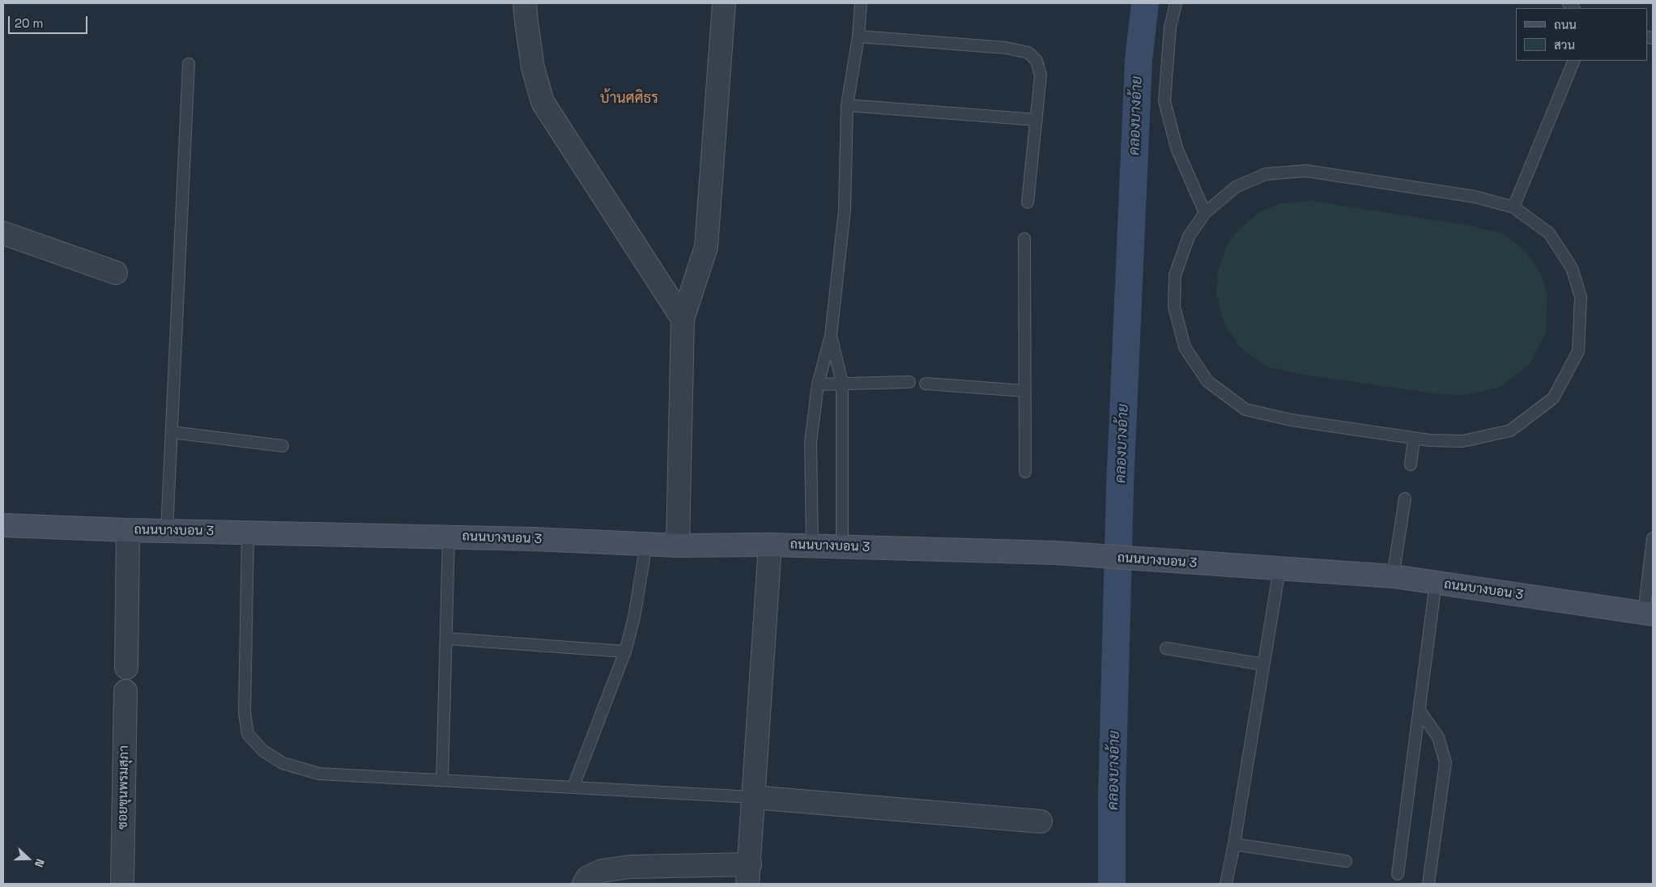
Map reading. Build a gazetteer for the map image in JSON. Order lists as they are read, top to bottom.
{
  "streets": {
    "main road": ["ถนนบางบอน 3"],
    "street": ["ซอยขุนพรมสุภา"]
  },
  "districts": ["บ้านศศิธร"],
  "water": ["คลองบางอ้าย"],
  "legend": ["ถนน", "สวน"],
  "scale_bar": "20 m",
  "north": "right"
}
